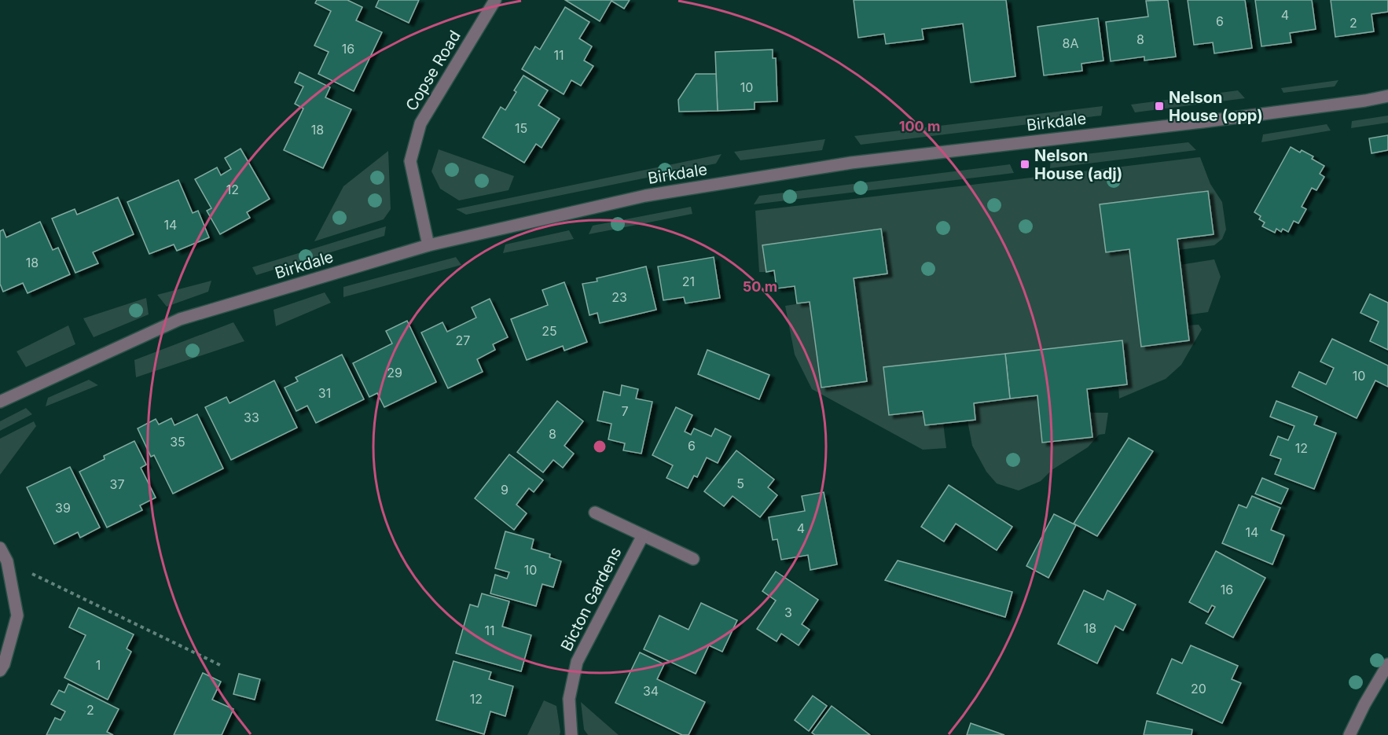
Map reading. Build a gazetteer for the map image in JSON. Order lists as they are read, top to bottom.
{
  "streets": {
    "street": ["Copse Road", "Birkdale", "Bicton Gardens"]
  },
  "crossings": [
    ["Copse Road", "Birkdale"]
  ],
  "places": {
    "transit": ["Nelson House (opp)", "Nelson House (adj)"]
  },
  "house_numbers": [
    "4",
    "6",
    "2",
    "8",
    "8A",
    "16",
    "11",
    "10",
    "15",
    "18",
    "12",
    "14",
    "18",
    "21",
    "23",
    "25",
    "27",
    "29",
    "10",
    "31",
    "7",
    "33",
    "8",
    "35",
    "6",
    "12",
    "5",
    "37",
    "9",
    "39",
    "4",
    "14",
    "10",
    "16",
    "3",
    "18",
    "11",
    "1",
    "20",
    "34",
    "12",
    "2"
  ],
  "rings": ["100 m", "50 m"]
}
